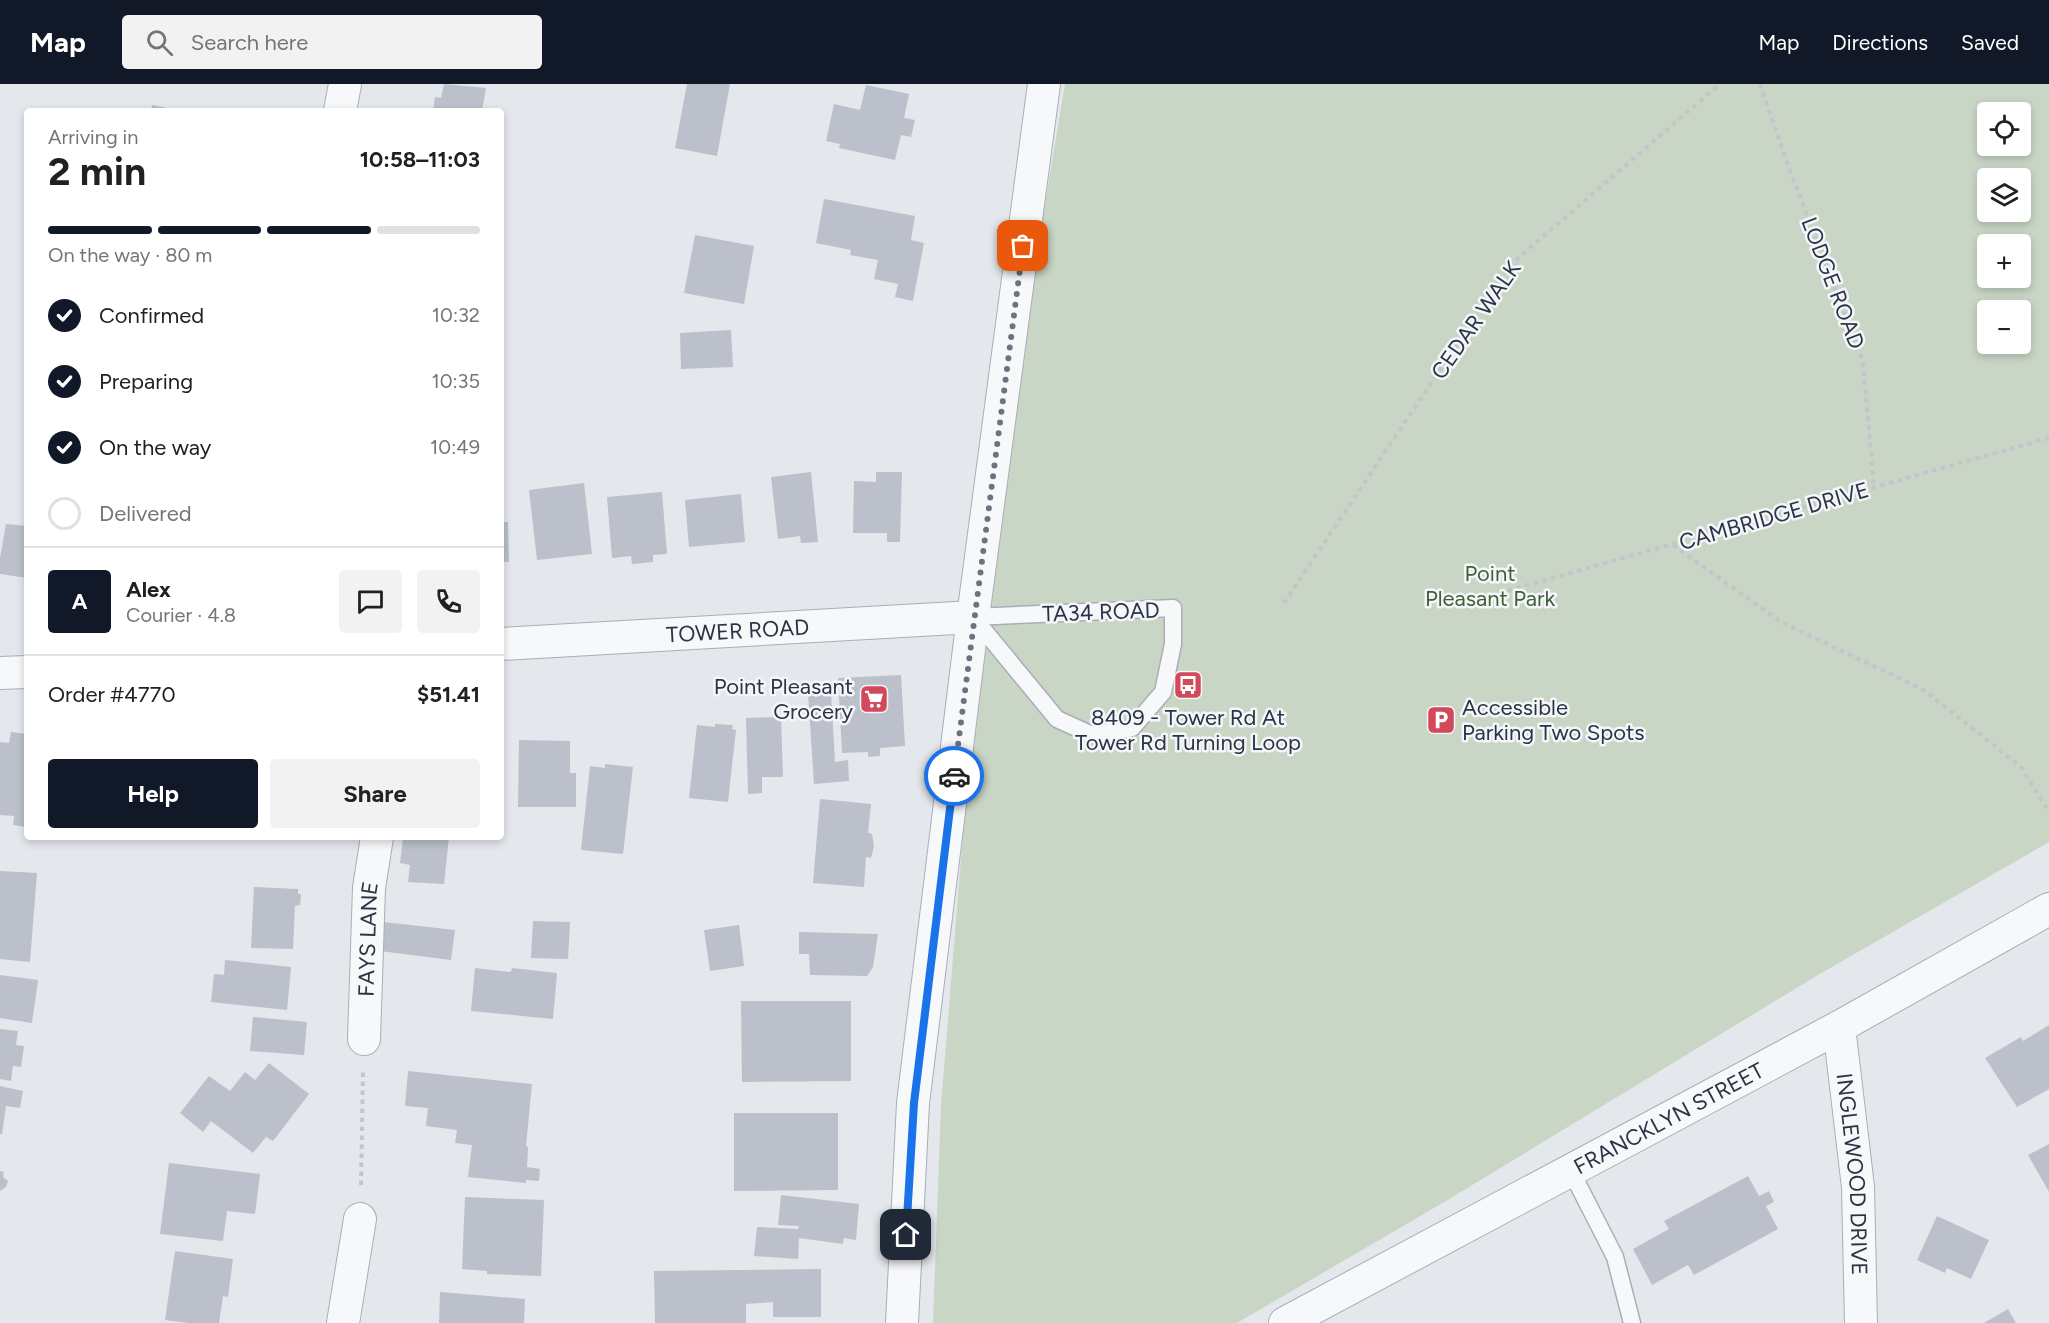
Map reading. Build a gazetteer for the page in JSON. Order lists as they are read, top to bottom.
{
  "streets": {
    "street": [
      "TOWER ROAD",
      "FAYS LANE",
      "FRANCKLYN STREET",
      "INGLEWOOD DRIVE"
    ],
    "lane": ["TA34 ROAD"],
    "path": ["LODGE ROAD", "CEDAR WALK", "CAMBRIDGE DRIVE"]
  },
  "crossings": [
    ["LODGE ROAD", "CAMBRIDGE DRIVE"],
    ["TA34 ROAD", "TOWER ROAD"],
    ["FRANCKLYN STREET", "INGLEWOOD DRIVE"]
  ],
  "parks": ["Point Pleasant Park"],
  "places": {
    "bus stop": ["8409 - Tower Rd At Tower Rd Turning Loop"],
    "supermarket": ["Point Pleasant Grocery"],
    "parking": ["Accessible Parking Two Spots"]
  },
  "page": {
    "header": "Map",
    "search": "Search here",
    "nav": ["Map", "Directions", "Saved"],
    "map_buttons": ["+", "−"],
    "heading": ["2 min", "Arriving in", "10:58–11:03"],
    "panel": [
      "Alex",
      "Courier · 4.8",
      "Order #4770",
      "$51.41"
    ],
    "bar": "On the way · 80 m",
    "list": [
      ["Confirmed", "10:32"],
      ["Preparing", "10:35"],
      ["On the way", "10:49"],
      "Delivered"
    ],
    "round": "A",
    "buttons": ["Help", "Share"]
  }
}
